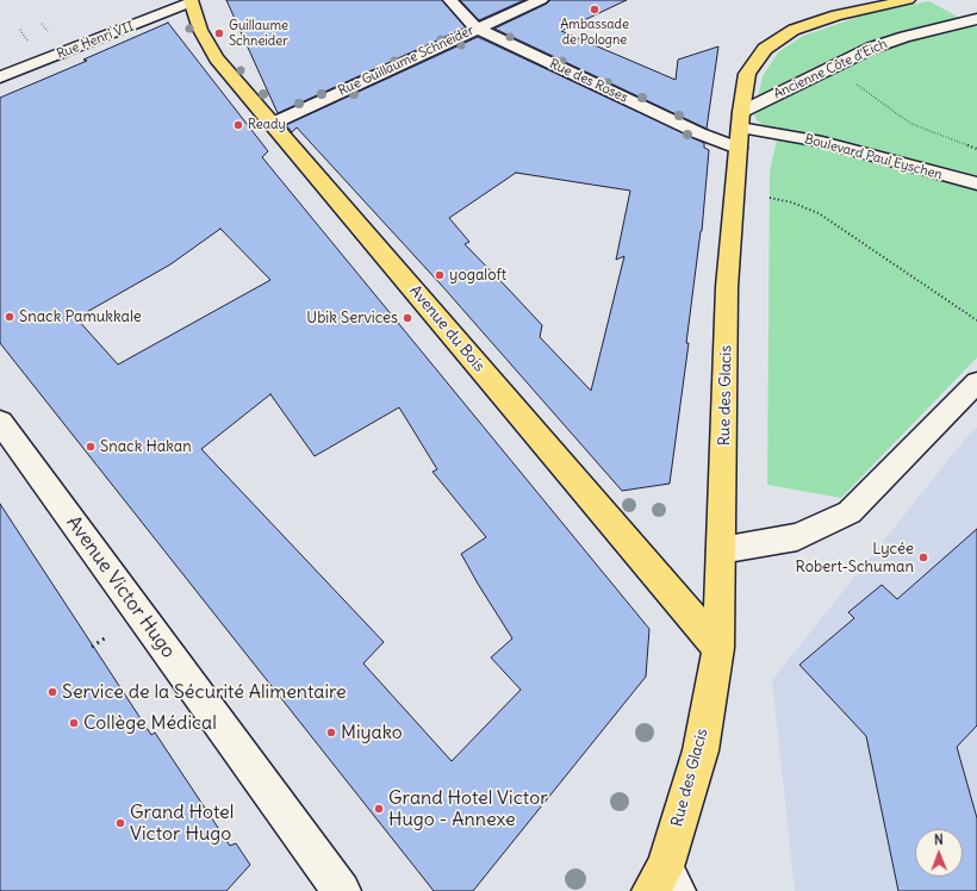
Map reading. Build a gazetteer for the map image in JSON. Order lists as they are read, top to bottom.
{
  "streets": {
    "main road": ["Avenue du Bois", "Rue des Glacis"],
    "street": [
      "Rue Henri VII",
      "Rue Guillaume Schneider",
      "Ancienne Côte d'Eich",
      "Rue des Roses",
      "Boulevard Paul Eyschen",
      "Avenue Victor Hugo"
    ]
  },
  "crossings": [
    ["Rue Henri VII", "Avenue du Bois"],
    ["Rue Guillaume Schneider", "Rue des Roses"],
    ["Rue Guillaume Schneider", "Avenue du Bois"],
    ["Ancienne Côte d'Eich", "Rue des Roses"],
    ["Ancienne Côte d'Eich", "Boulevard Paul Eyschen"],
    ["Ancienne Côte d'Eich", "Rue des Glacis"],
    ["Rue des Roses", "Boulevard Paul Eyschen"],
    ["Rue des Roses", "Rue des Glacis"],
    ["Boulevard Paul Eyschen", "Rue des Glacis"],
    ["Avenue du Bois", "Rue des Glacis"]
  ],
  "places": [
    "Ambassade de Pologne",
    "Guillaume Schneider",
    "Ready",
    "yogaloft",
    "Snack Pamukkale",
    "Ubik Services",
    "Snack Hakan",
    "Lycée Robert-Schuman",
    "Service de la Sécurité Alimentaire",
    "Collège Médical",
    "Miyako",
    "Grand Hotel Victor Hugo - Annexe",
    "Grand Hotel Victor Hugo"
  ],
  "north": "top"
}
